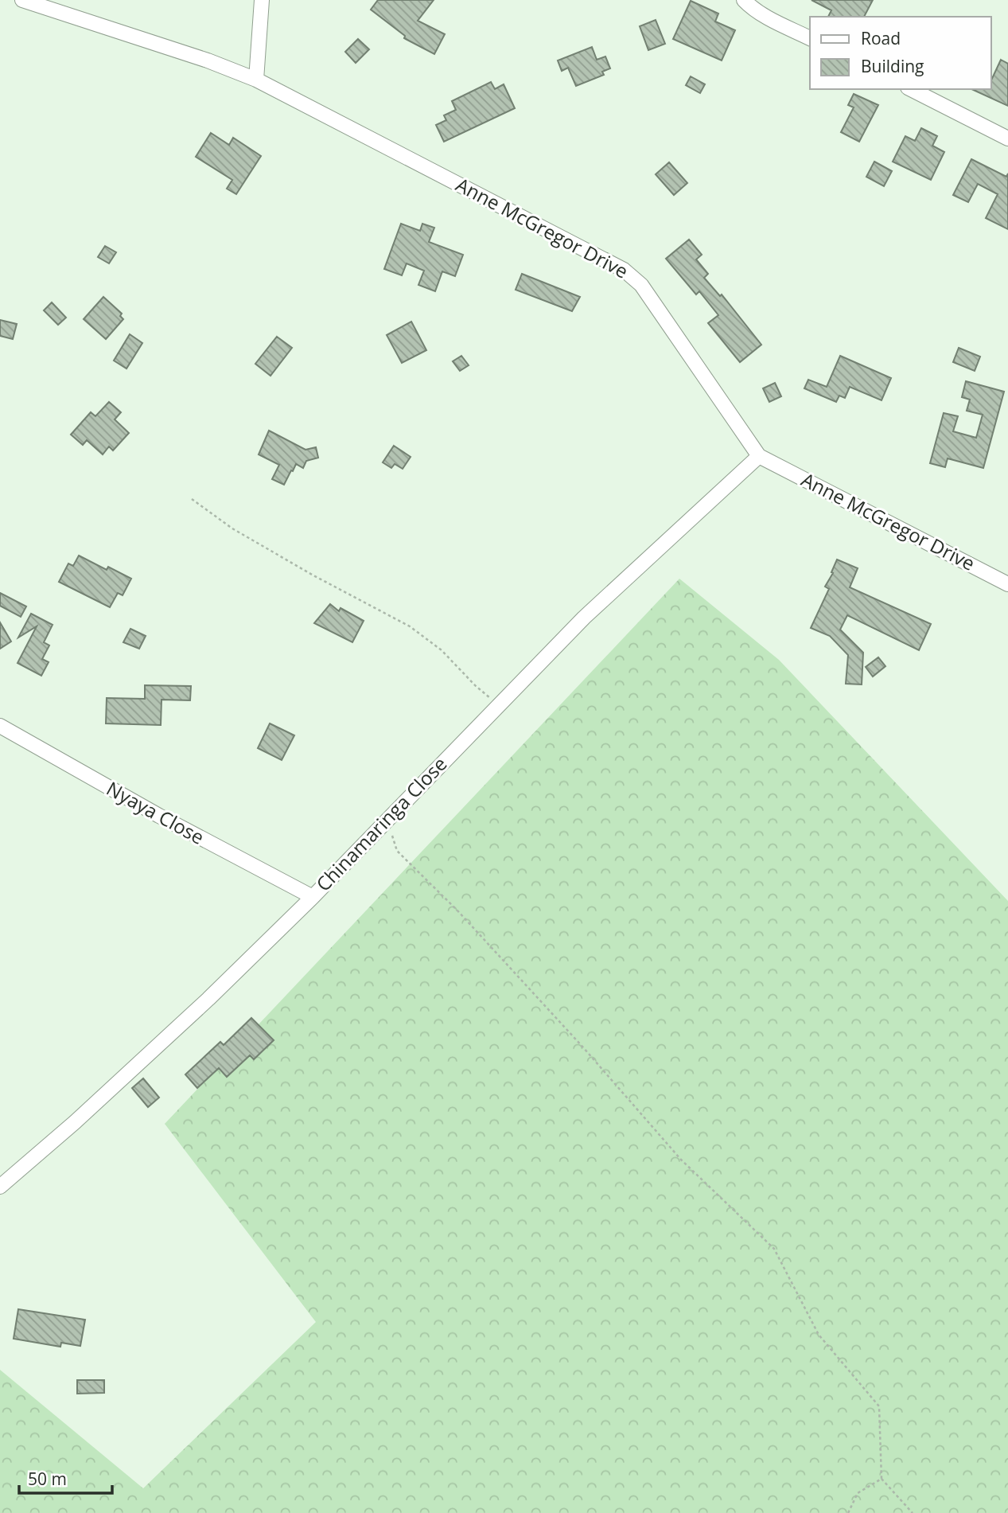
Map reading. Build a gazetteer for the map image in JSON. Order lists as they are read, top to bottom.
{
  "streets": {
    "street": ["Anne McGregor Drive", "Nyaya Close", "Chinamaringa Close"]
  },
  "crossings": [
    ["Anne McGregor Drive", "Chinamaringa Close"],
    ["Nyaya Close", "Chinamaringa Close"]
  ],
  "legend": ["Road", "Building"],
  "scale_bar": "50 m"
}
